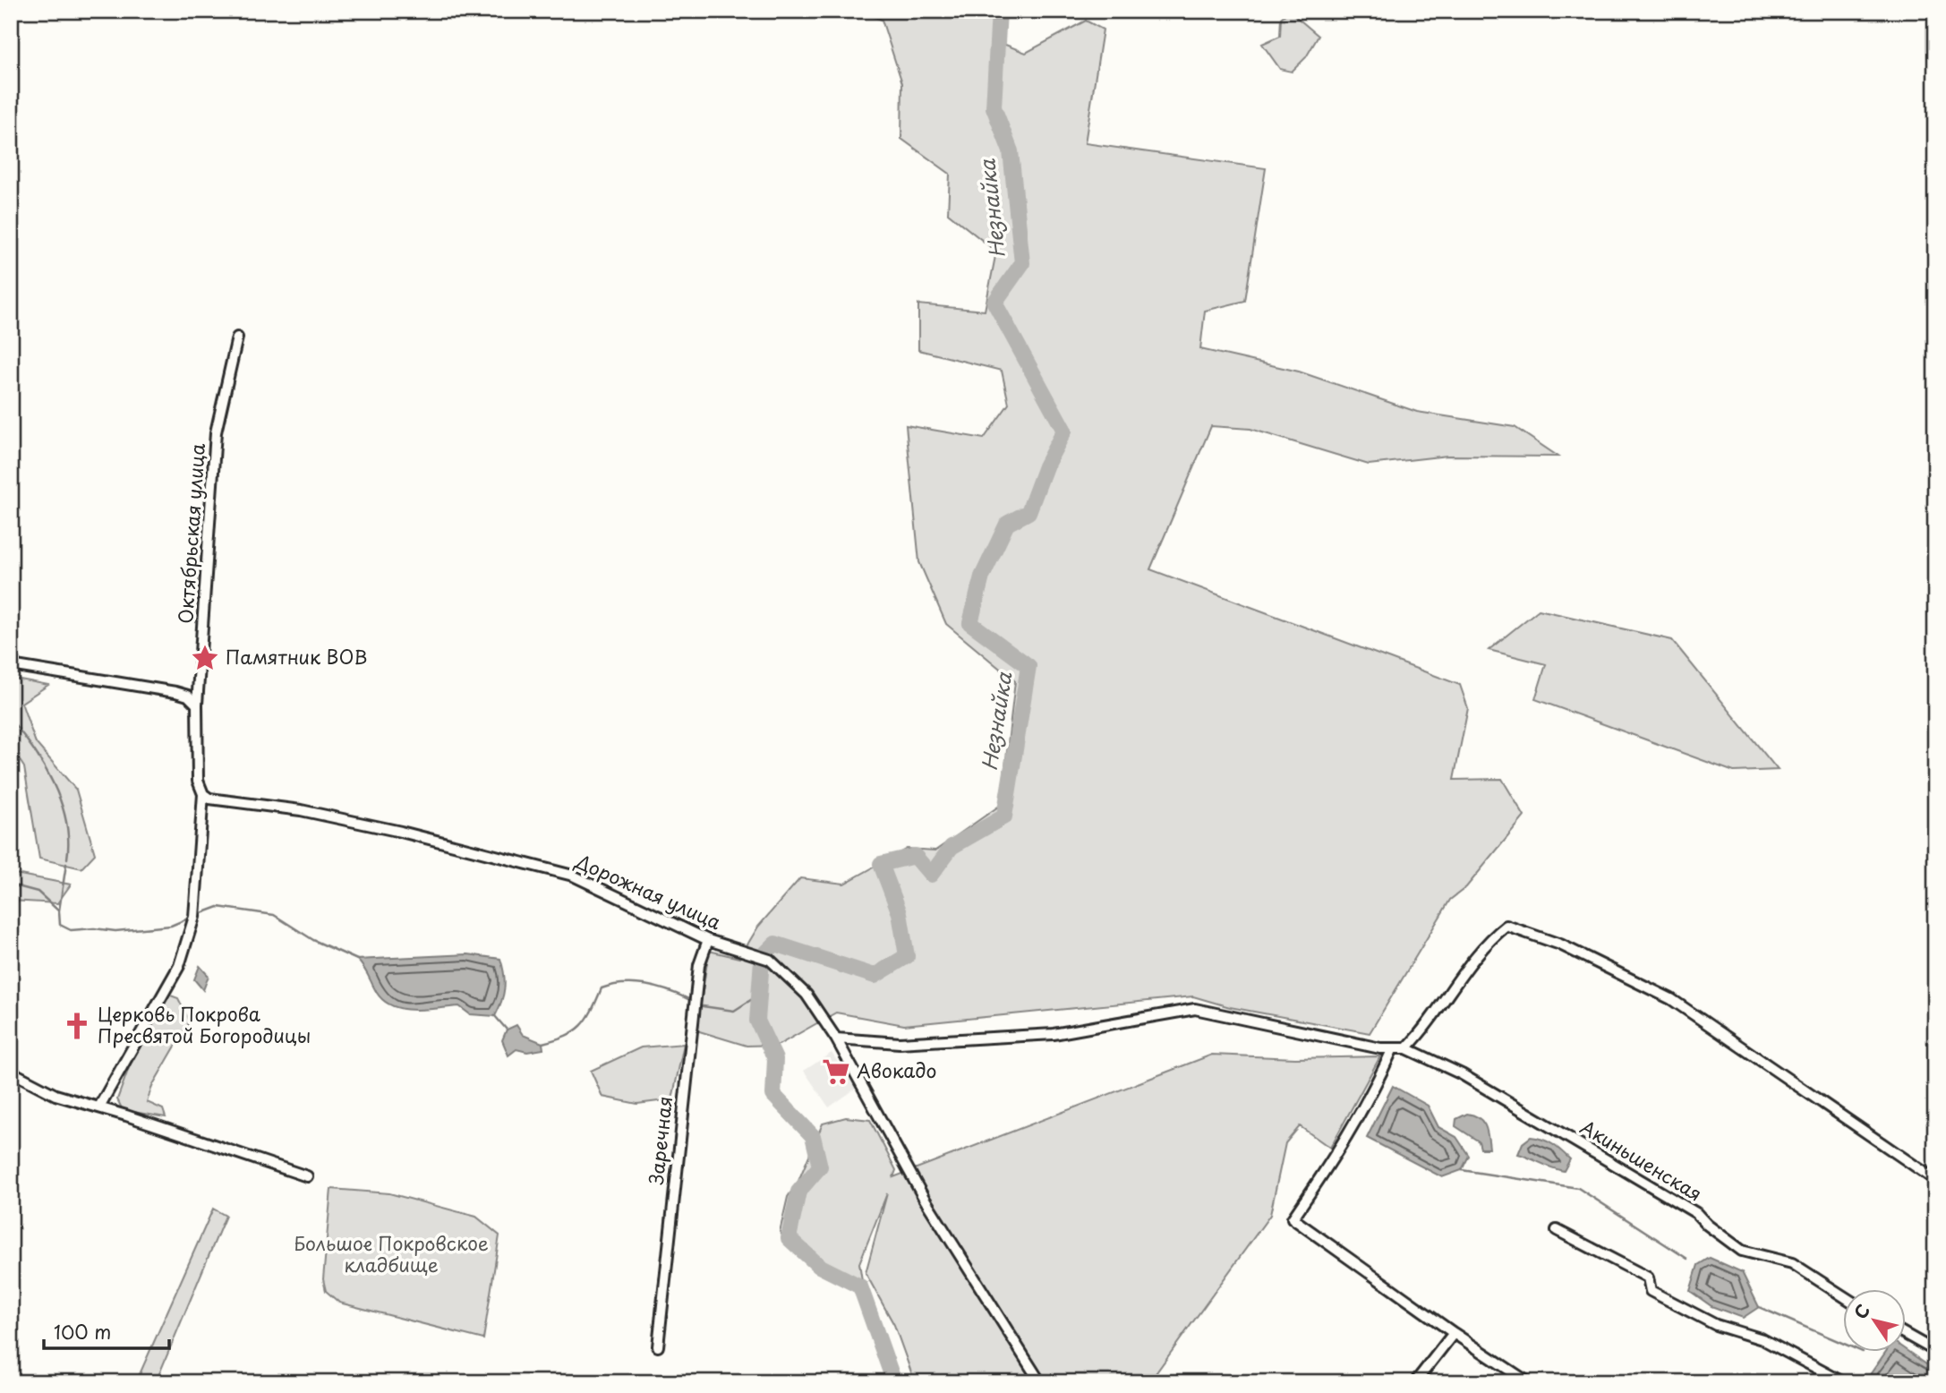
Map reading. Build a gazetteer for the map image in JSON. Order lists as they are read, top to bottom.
{
  "streets": {
    "street": [
      "Октябрьская улица",
      "Дорожная улица",
      "Заречная",
      "Акиньшенская"
    ]
  },
  "crossings": [
    ["Октябрьская улица", "Дорожная улица"],
    ["Дорожная улица", "Заречная"]
  ],
  "water": ["Незнайка"],
  "parks": ["Большое Покровское кладбище"],
  "places": {
    "place": ["Памятник ВОВ"],
    "church": ["Церковь Покрова Пресвятой Богородицы"],
    "supermarket": ["Авокадо"]
  },
  "scale_bar": "100 m",
  "north": "top left"
}
